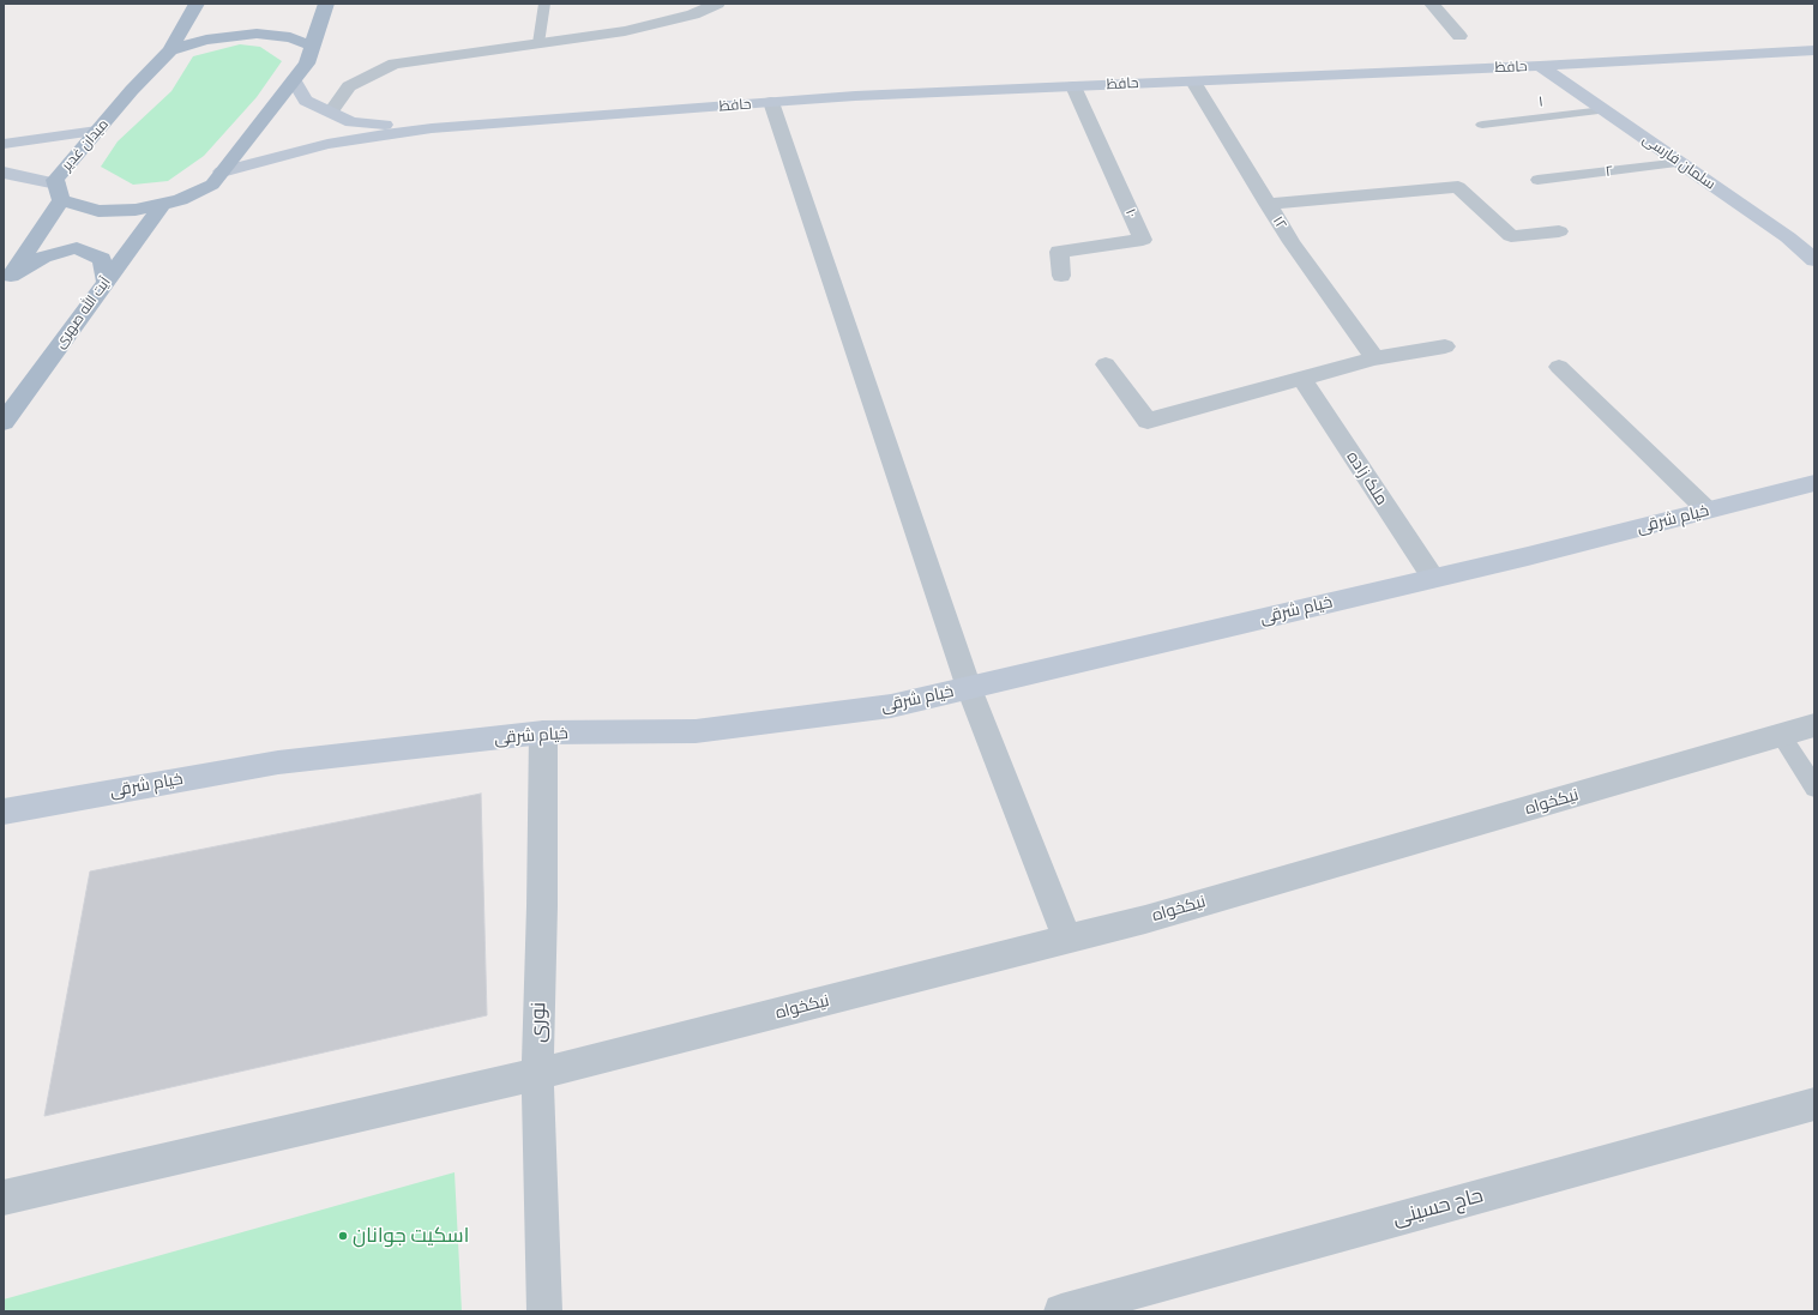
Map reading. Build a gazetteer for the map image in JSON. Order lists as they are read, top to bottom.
{
  "streets": {
    "main road": ["میدان غدیر", "آیت الله صهری"],
    "street": [
      "حافظ",
      "سلمان فارسی",
      "۱۰",
      "۱۲",
      "ملک زاده",
      "خیام شرقی",
      "نیکخواه",
      "نوری",
      "حاج حسینی"
    ],
    "lane": ["۱", "۲"]
  },
  "crossings": [
    ["حافظ", "سلمان فارسی"],
    ["حافظ", "۱۰"],
    ["حافظ", "۱۲"],
    ["۱", "سلمان فارسی"],
    ["سلمان فارسی", "۲"],
    ["ملک زاده", "خیام شرقی"],
    ["خیام شرقی", "نوری"],
    ["نیکخواه", "نوری"]
  ],
  "places": ["اسکیت جوانان"]
}
